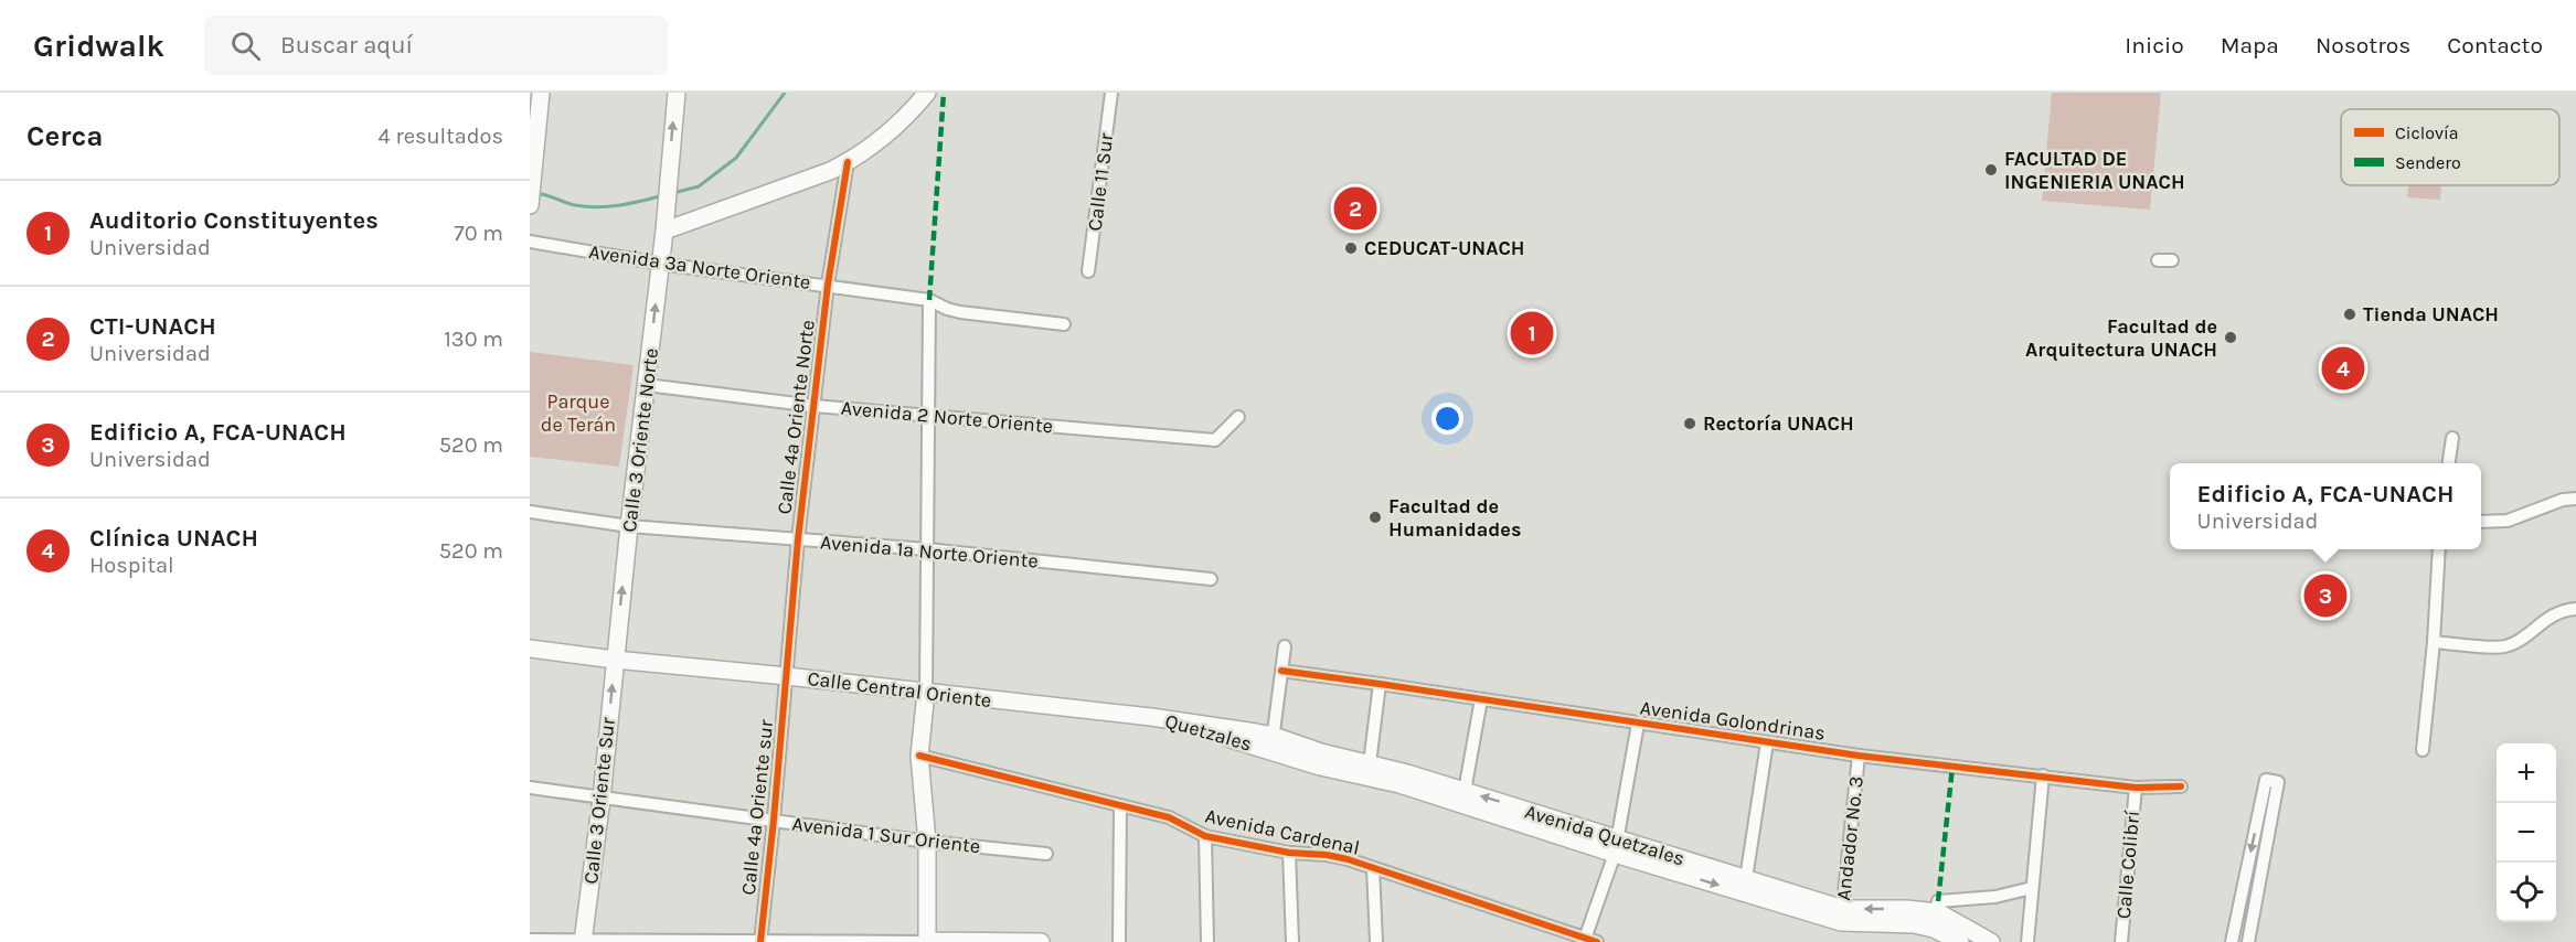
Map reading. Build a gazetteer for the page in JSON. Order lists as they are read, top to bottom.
{
  "streets": {
    "main road": [
      "Calle 3 Oriente Norte",
      "Calle Central Oriente",
      "Quetzales",
      "Calle 3 Oriente Sur",
      "Avenida Quetzales"
    ],
    "street": [
      "Calle 11 Sur",
      "Avenida 3a Norte Oriente",
      "Calle 4a Oriente Norte",
      "Avenida 2 Norte Oriente",
      "Avenida 1a Norte Oriente",
      "Avenida Golondrinas",
      "Calle 4a Oriente sur",
      "Avenida Cardenal",
      "Avenida 1 Sur Oriente",
      "Andador No. 3",
      "Calle Colibrí"
    ]
  },
  "crossings": [
    ["Avenida 3a Norte Oriente", "Calle 4a Oriente Norte"],
    ["Avenida 3a Norte Oriente", "Calle 3 Oriente Norte"],
    ["Calle 4a Oriente Norte", "Avenida 2 Norte Oriente"],
    ["Calle 4a Oriente Norte", "Avenida 1a Norte Oriente"],
    ["Calle 4a Oriente Norte", "Calle Central Oriente"],
    ["Calle 4a Oriente Norte", "Calle 4a Oriente sur"],
    ["Avenida 2 Norte Oriente", "Calle 3 Oriente Norte"],
    ["Calle 3 Oriente Norte", "Avenida 1a Norte Oriente"],
    ["Calle 3 Oriente Norte", "Calle Central Oriente"],
    ["Calle 3 Oriente Norte", "Calle 3 Oriente Sur"],
    ["Calle Central Oriente", "Quetzales"],
    ["Calle Central Oriente", "Calle 3 Oriente Sur"],
    ["Calle Central Oriente", "Calle 4a Oriente sur"],
    ["Avenida Golondrinas", "Andador No. 3"],
    ["Avenida Golondrinas", "Calle Colibrí"],
    ["Quetzales", "Avenida Quetzales"],
    ["Calle 3 Oriente Sur", "Avenida 1 Sur Oriente"],
    ["Calle 4a Oriente sur", "Avenida 1 Sur Oriente"],
    ["Avenida Quetzales", "Andador No. 3"]
  ],
  "one_way": ["Calle 3 Oriente Norte", "Calle 3 Oriente Sur"],
  "parks": ["Parque de Terán"],
  "places": [
    "FACULTAD DE INGENIERIA UNACH",
    "CEDUCAT-UNACH",
    "Tienda UNACH",
    "Facultad de Arquitectura UNACH",
    "Rectoría UNACH",
    "Facultad de Humanidades"
  ],
  "legend": ["Ciclovía", "Sendero"],
  "page": {
    "header": "Gridwalk",
    "search": "Buscar aquí",
    "nav": [
      "Inicio",
      "Mapa",
      "Nosotros",
      "Contacto"
    ],
    "heading": ["Cerca", "4 resultados"],
    "list": [
      {
        "mark": "1",
        "name": "Auditorio Constituyentes",
        "note": "Universidad",
        "value": "70 m"
      },
      {
        "mark": "2",
        "name": "CTI-UNACH",
        "note": "Universidad",
        "value": "130 m"
      },
      {
        "mark": "3",
        "name": "Edificio A, FCA-UNACH",
        "note": "Universidad",
        "value": "520 m"
      },
      {
        "mark": "4",
        "name": "Clínica UNACH",
        "note": "Hospital",
        "value": "520 m"
      }
    ],
    "pins": [
      "2",
      "1",
      "4",
      "3"
    ],
    "popup": ["Edificio A, FCA-UNACH", "Universidad"],
    "map_buttons": ["+", "−"]
  }
}
